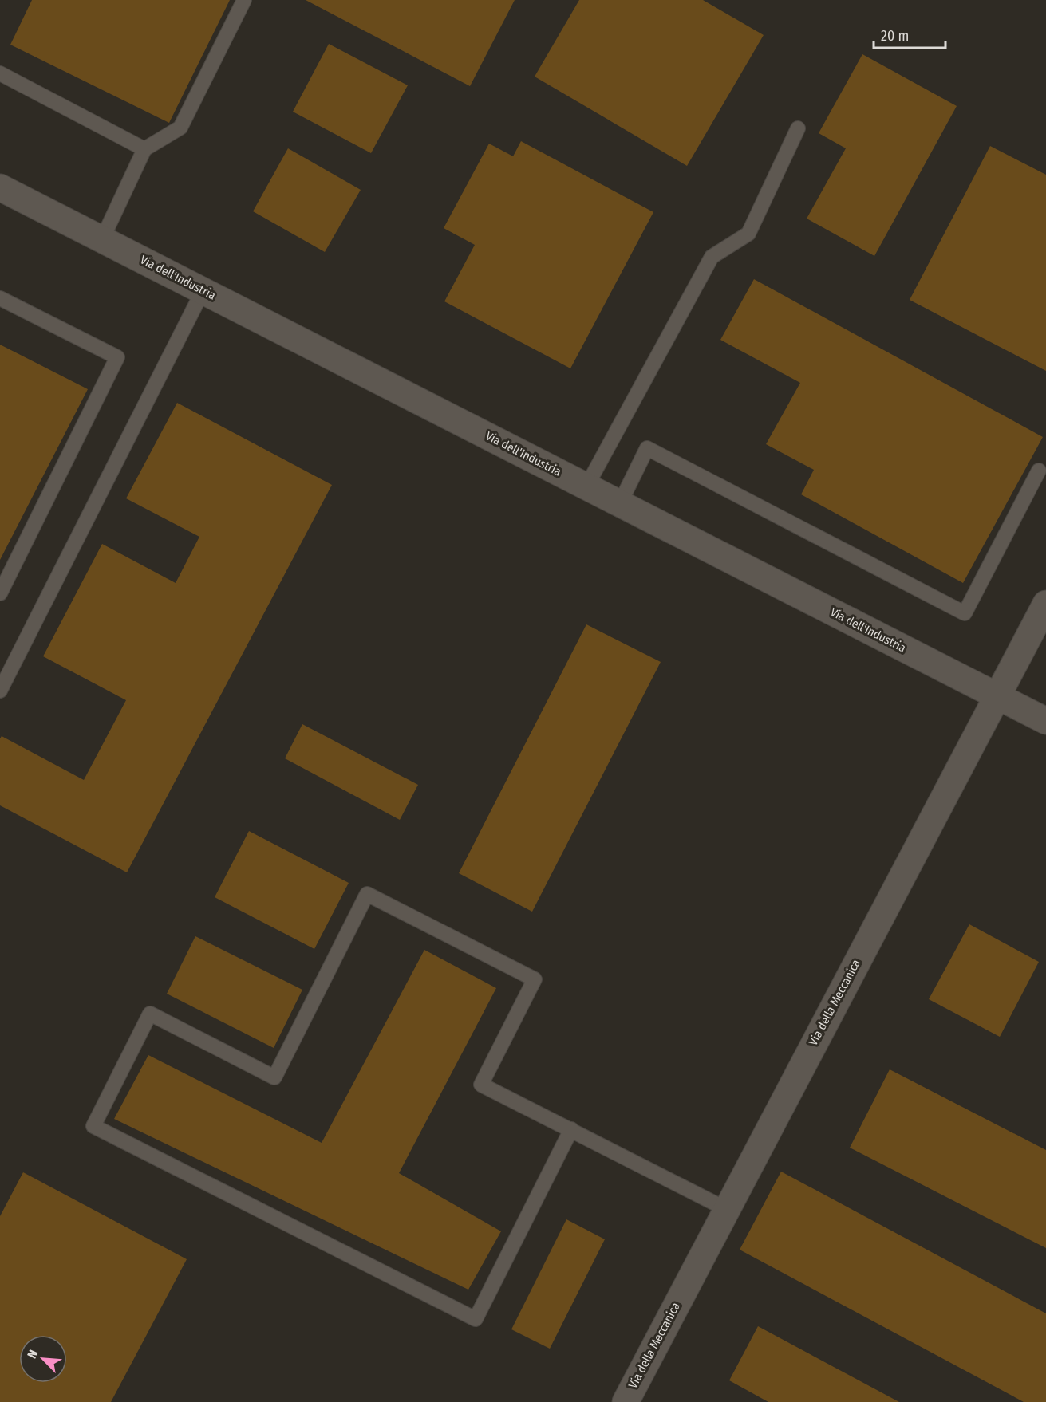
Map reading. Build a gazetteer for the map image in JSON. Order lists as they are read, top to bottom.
{
  "streets": {
    "street": ["Via dell'Industria", "Via della Meccanica"]
  },
  "crossings": [
    ["Via dell'Industria", "Via della Meccanica"]
  ],
  "scale_bar": "20 m",
  "north": "top left"
}
